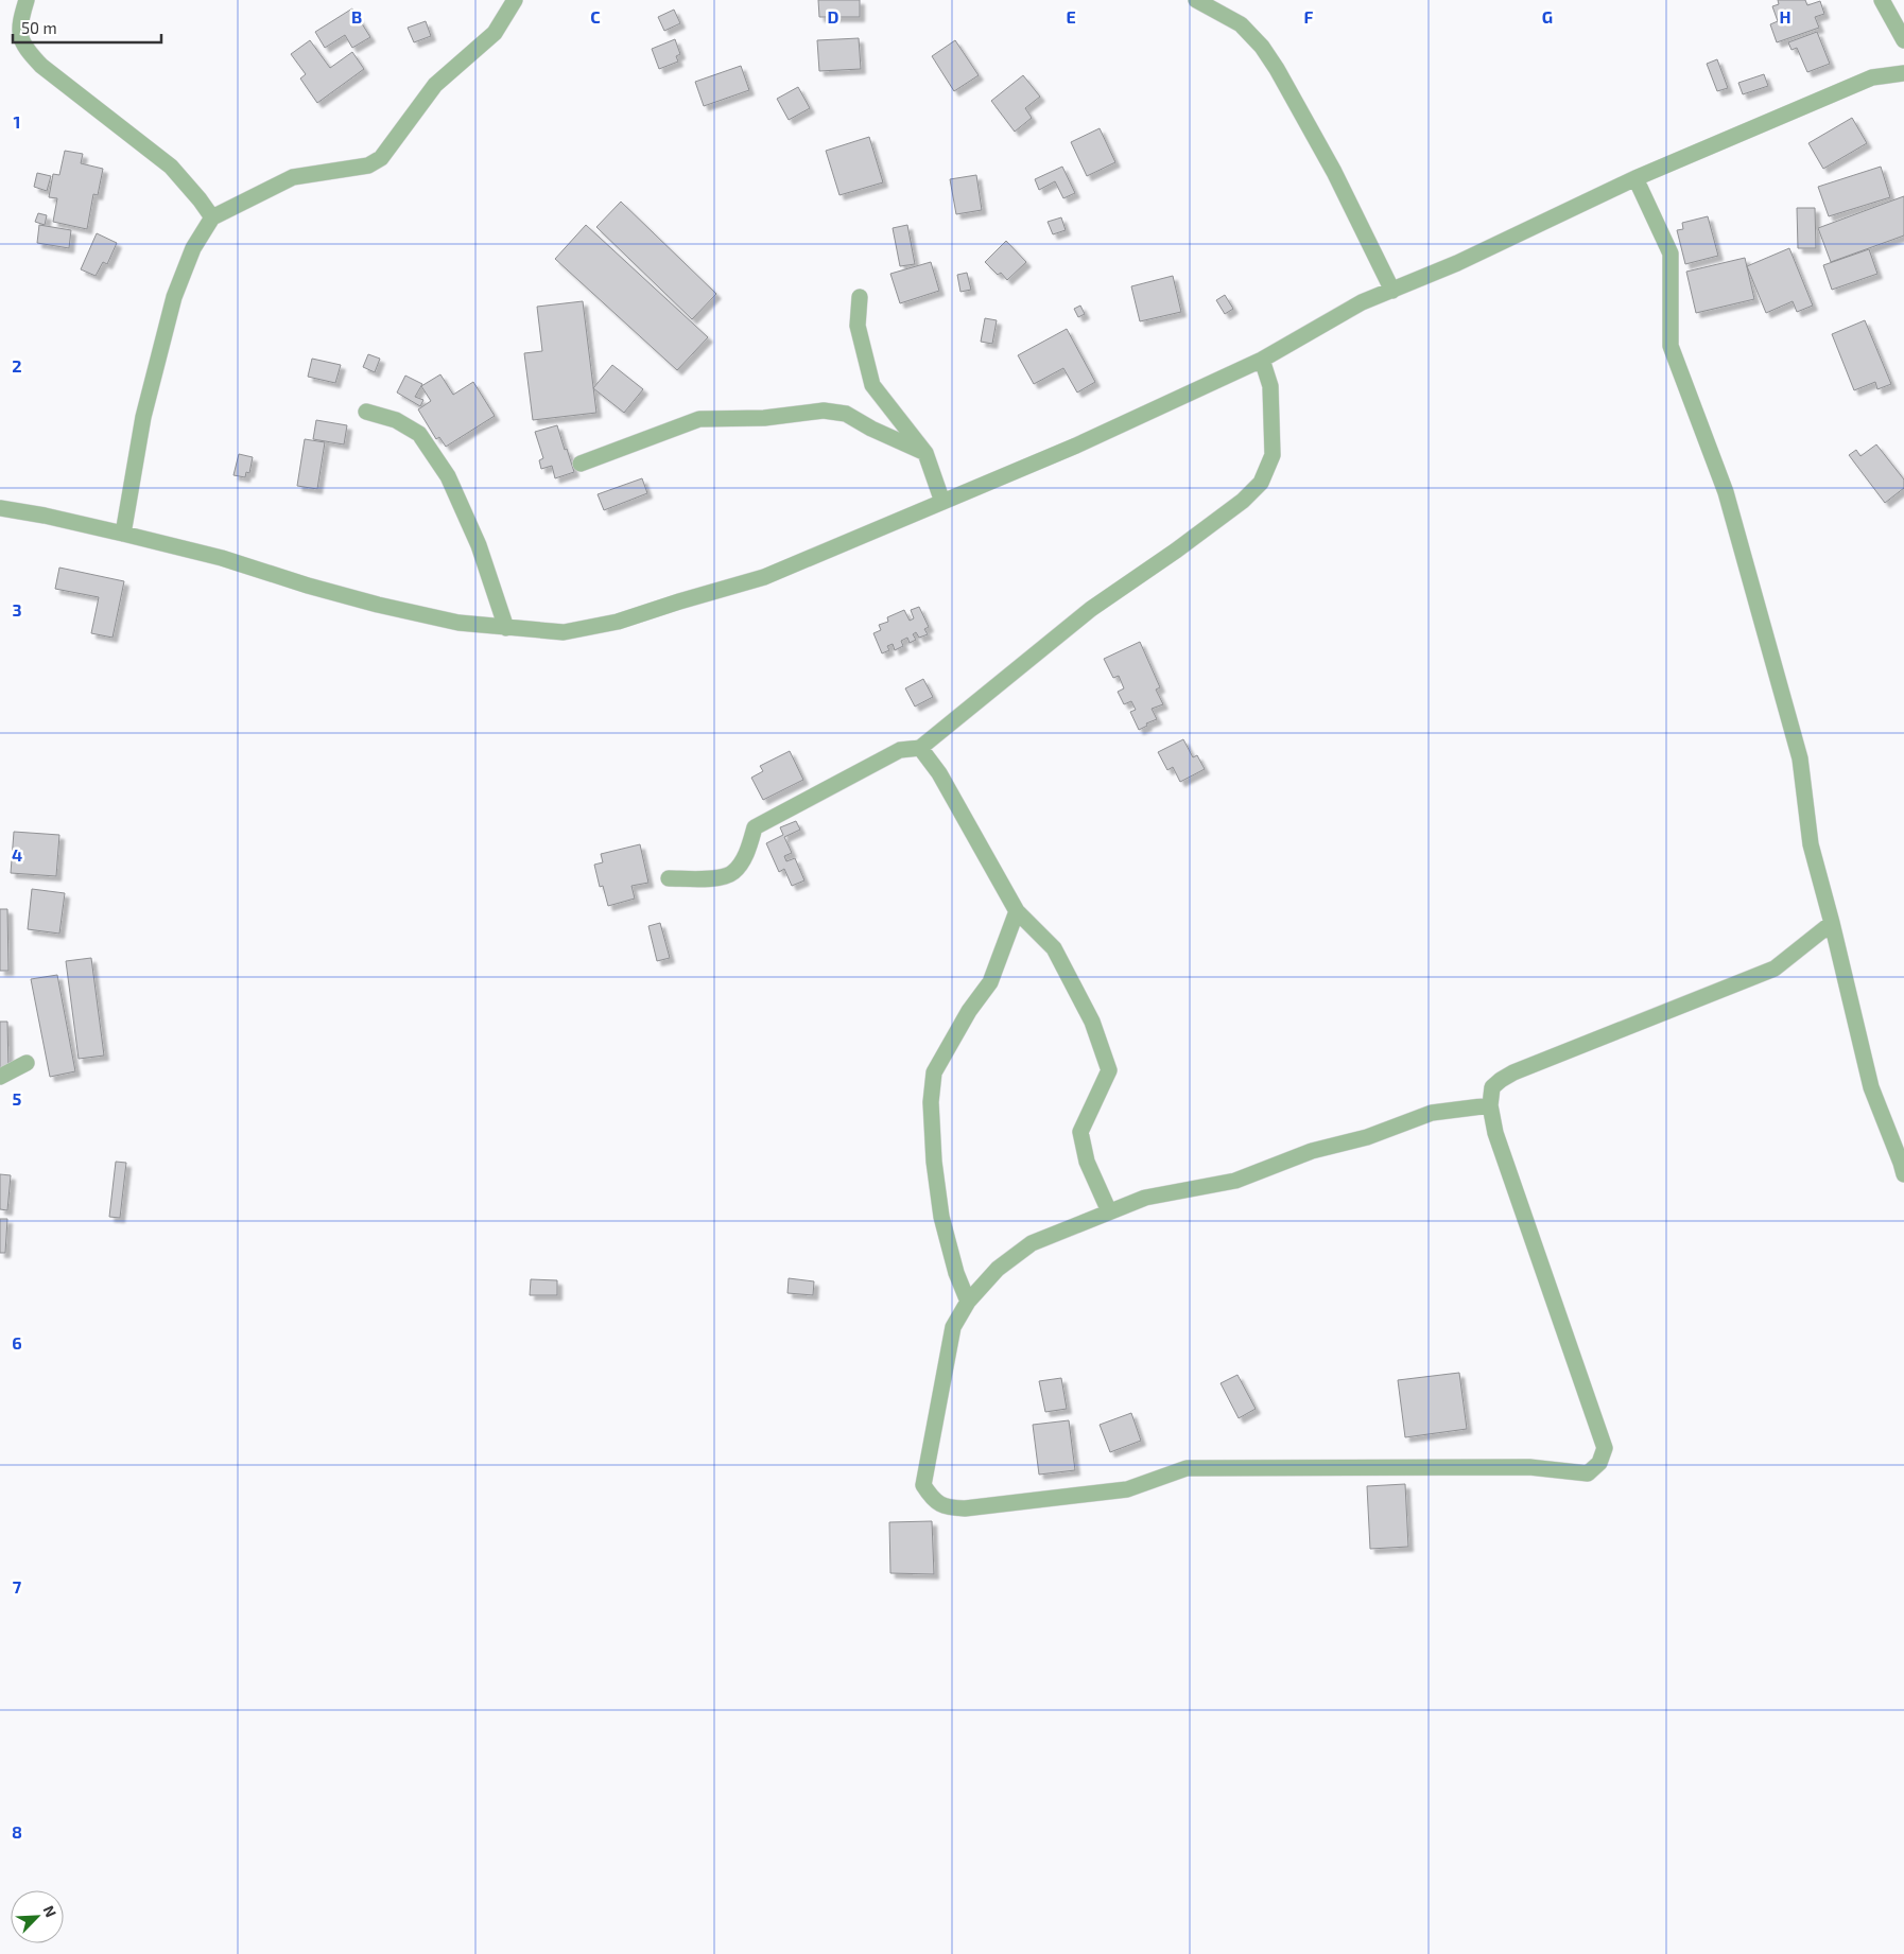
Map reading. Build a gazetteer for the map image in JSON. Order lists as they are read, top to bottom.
{
  "scale_bar": "50 m",
  "north": "top right",
  "grid": {
    "columns": [
      "B",
      "C",
      "D",
      "E",
      "F",
      "G",
      "H"
    ],
    "rows": [
      "1",
      "2",
      "3",
      "4",
      "5",
      "6",
      "7",
      "8"
    ]
  }
}
